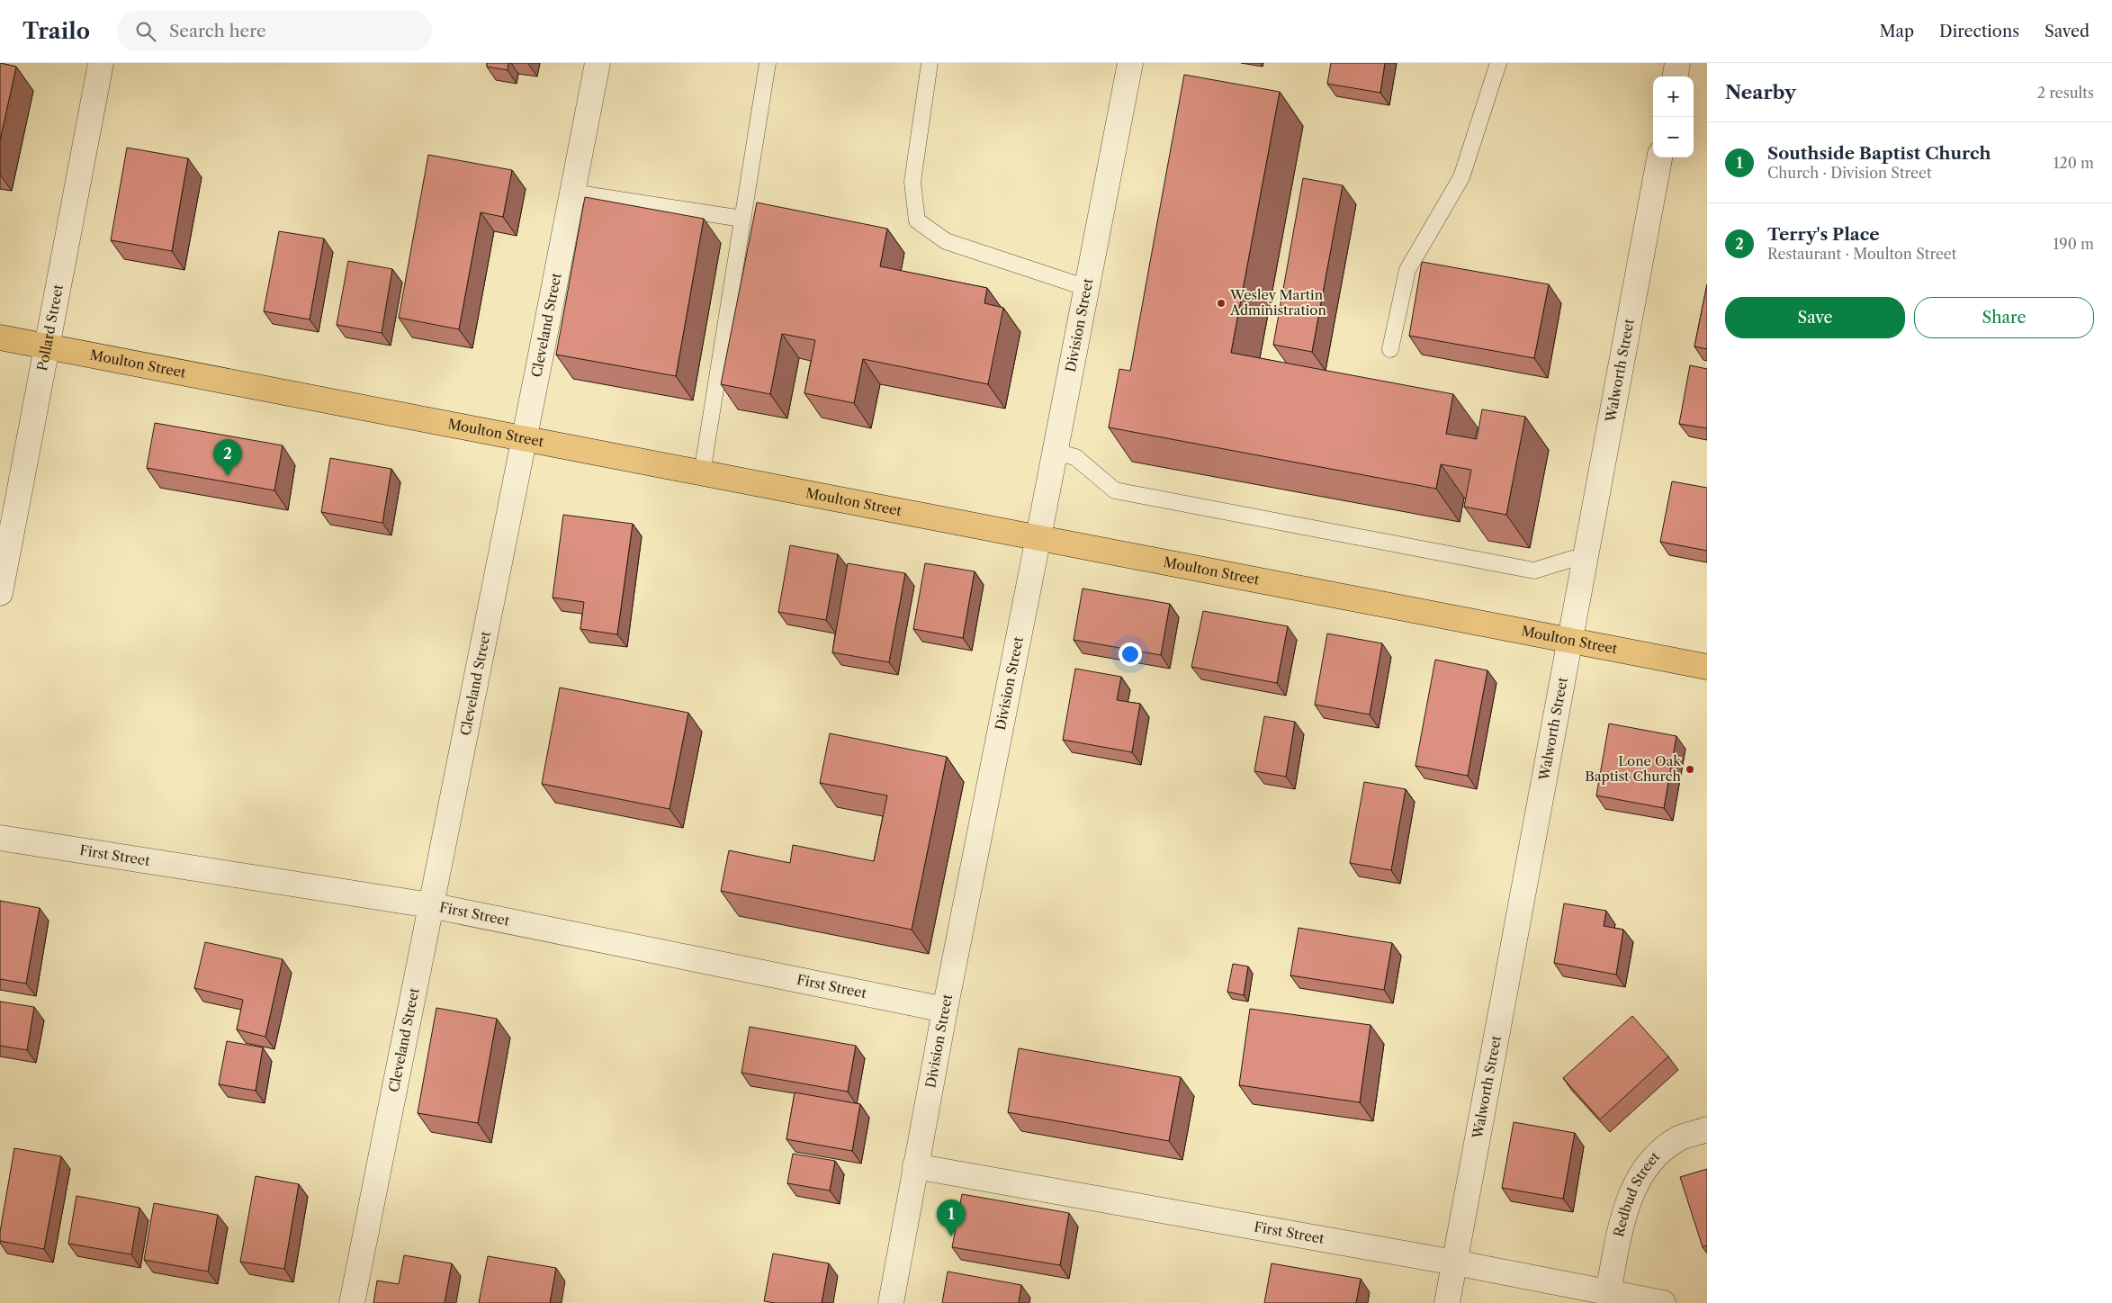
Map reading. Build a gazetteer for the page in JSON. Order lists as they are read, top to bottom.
{
  "streets": {
    "main road": ["Moulton Street"],
    "street": [
      "Division Street",
      "Cleveland Street",
      "Pollard Street",
      "Walworth Street",
      "First Street",
      "Redbud Street"
    ]
  },
  "crossings": [
    ["Division Street", "Moulton Street"],
    ["Division Street", "First Street"],
    ["Cleveland Street", "Moulton Street"],
    ["Cleveland Street", "First Street"],
    ["Pollard Street", "Moulton Street"],
    ["Moulton Street", "Walworth Street"],
    ["Walworth Street", "First Street"],
    ["First Street", "Redbud Street"]
  ],
  "places": ["Wesley Martin Administration", "Lone Oak Baptist Church"],
  "page": {
    "header": "Trailo",
    "search": "Search here",
    "nav": ["Map", "Directions", "Saved"],
    "heading": ["Nearby", "2 results"],
    "map_buttons": ["+", "−"],
    "list": [
      {
        "mark": "1",
        "name": "Southside Baptist Church",
        "note": "Church · Division Street",
        "value": "120 m"
      },
      {
        "mark": "2",
        "name": "Terry's Place",
        "note": "Restaurant · Moulton Street",
        "value": "190 m"
      }
    ],
    "buttons": ["Save", "Share"],
    "pins": ["2", "1"]
  }
}
